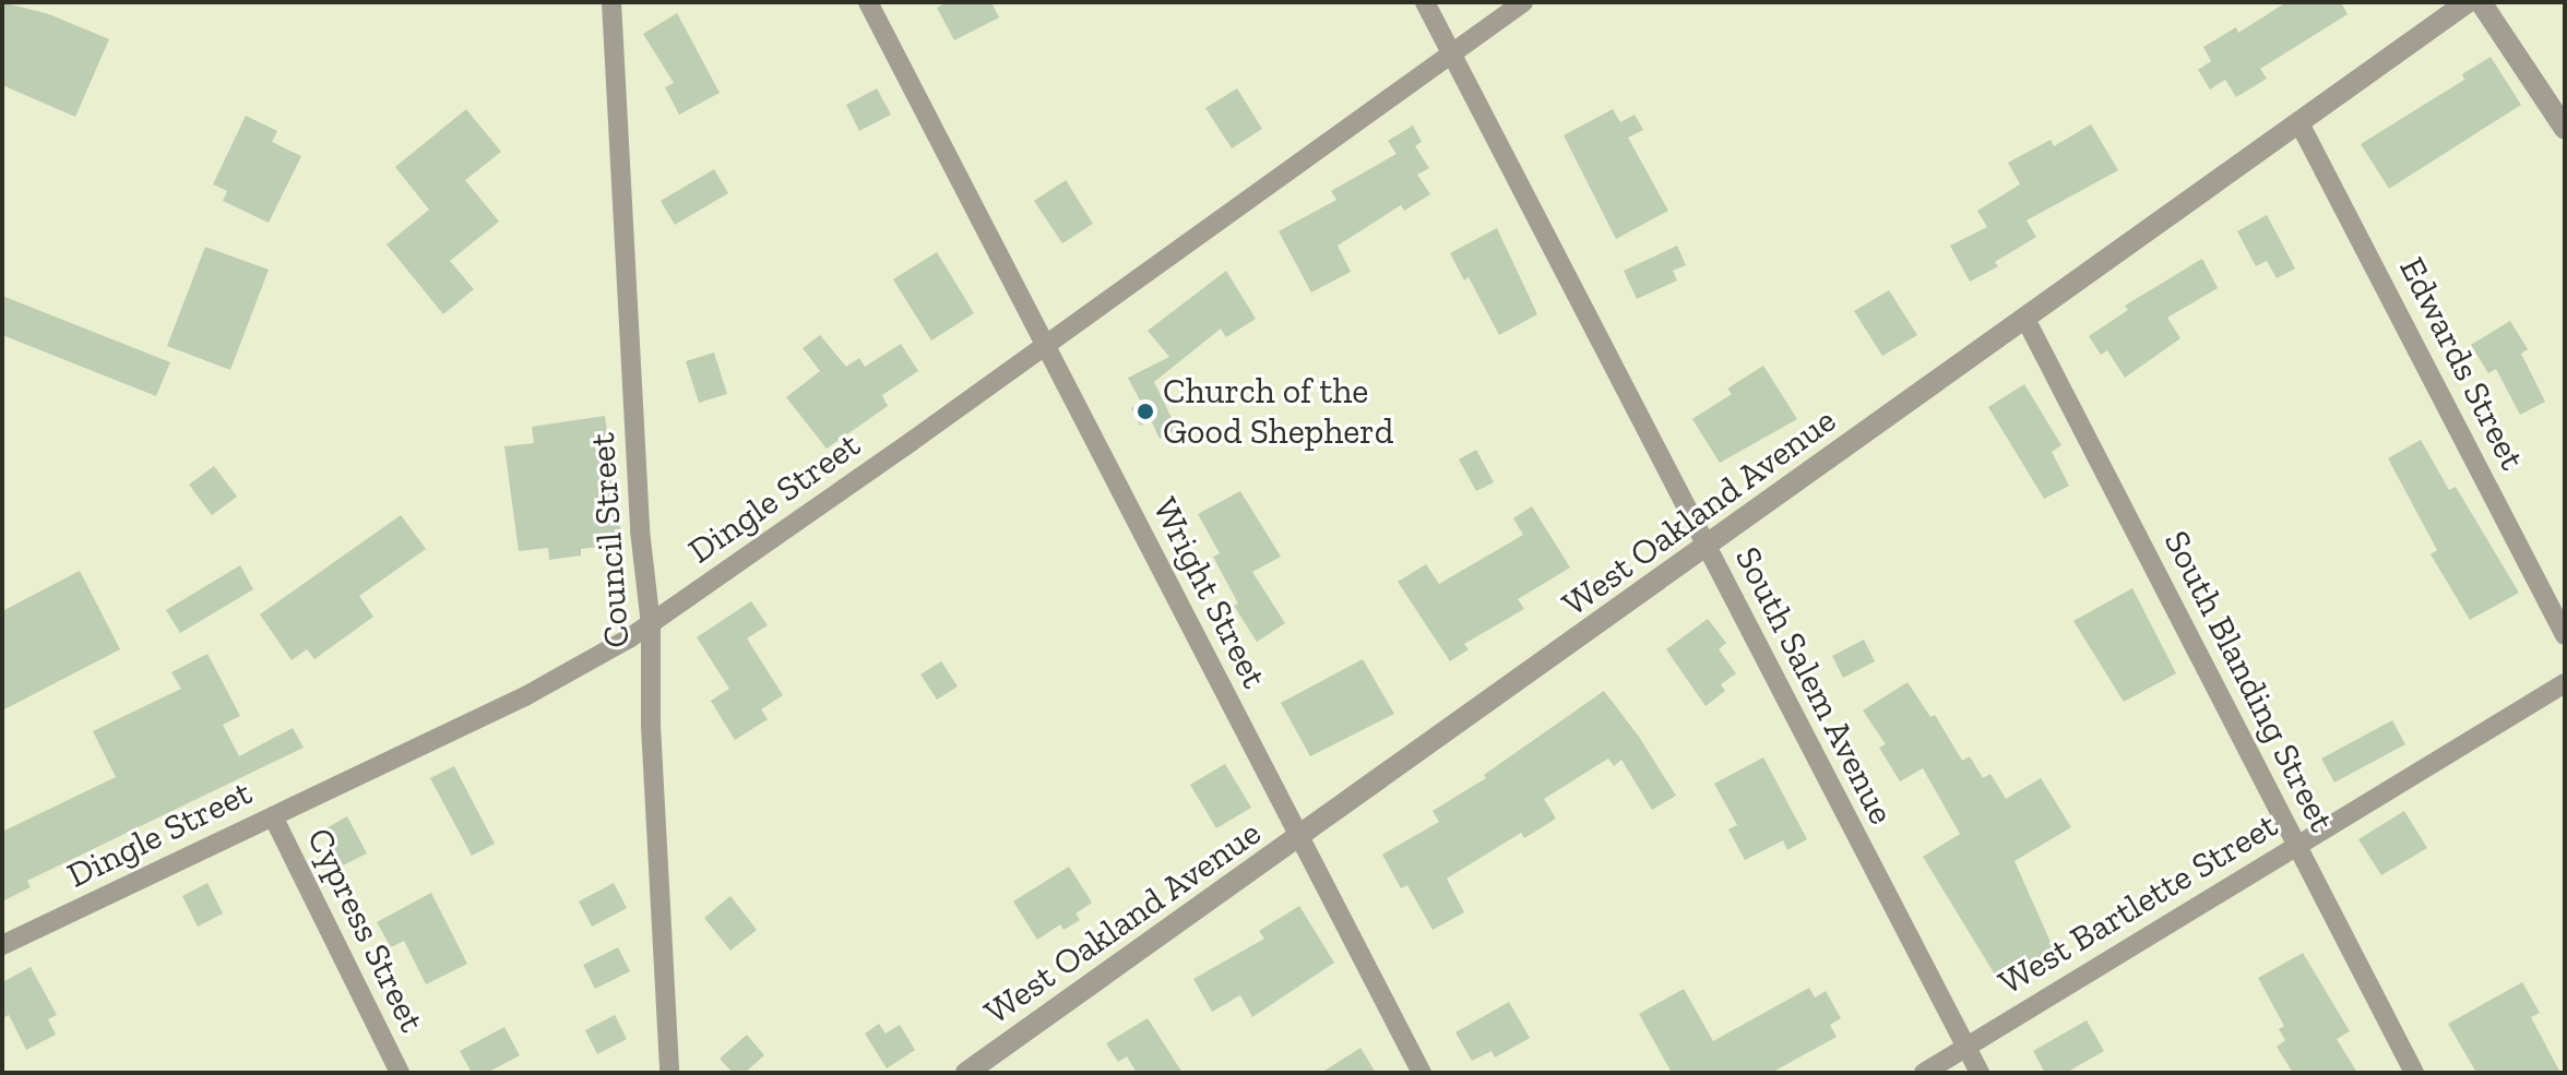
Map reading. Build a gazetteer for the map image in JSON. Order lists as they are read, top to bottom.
{
  "streets": {
    "street": [
      "Edwards Street",
      "Dingle Street",
      "West Oakland Avenue",
      "Council Street",
      "Wright Street",
      "South Blanding Street",
      "South Salem Avenue",
      "West Bartlette Street",
      "Cypress Street"
    ]
  },
  "crossings": [
    ["Edwards Street", "West Oakland Avenue"],
    ["Dingle Street", "Council Street"],
    ["Dingle Street", "Wright Street"],
    ["Dingle Street", "South Salem Avenue"],
    ["Dingle Street", "Cypress Street"],
    ["West Oakland Avenue", "Wright Street"],
    ["West Oakland Avenue", "South Blanding Street"],
    ["West Oakland Avenue", "South Salem Avenue"],
    ["South Blanding Street", "West Bartlette Street"],
    ["South Salem Avenue", "West Bartlette Street"]
  ],
  "places": ["Church of the Good Shepherd"]
}
